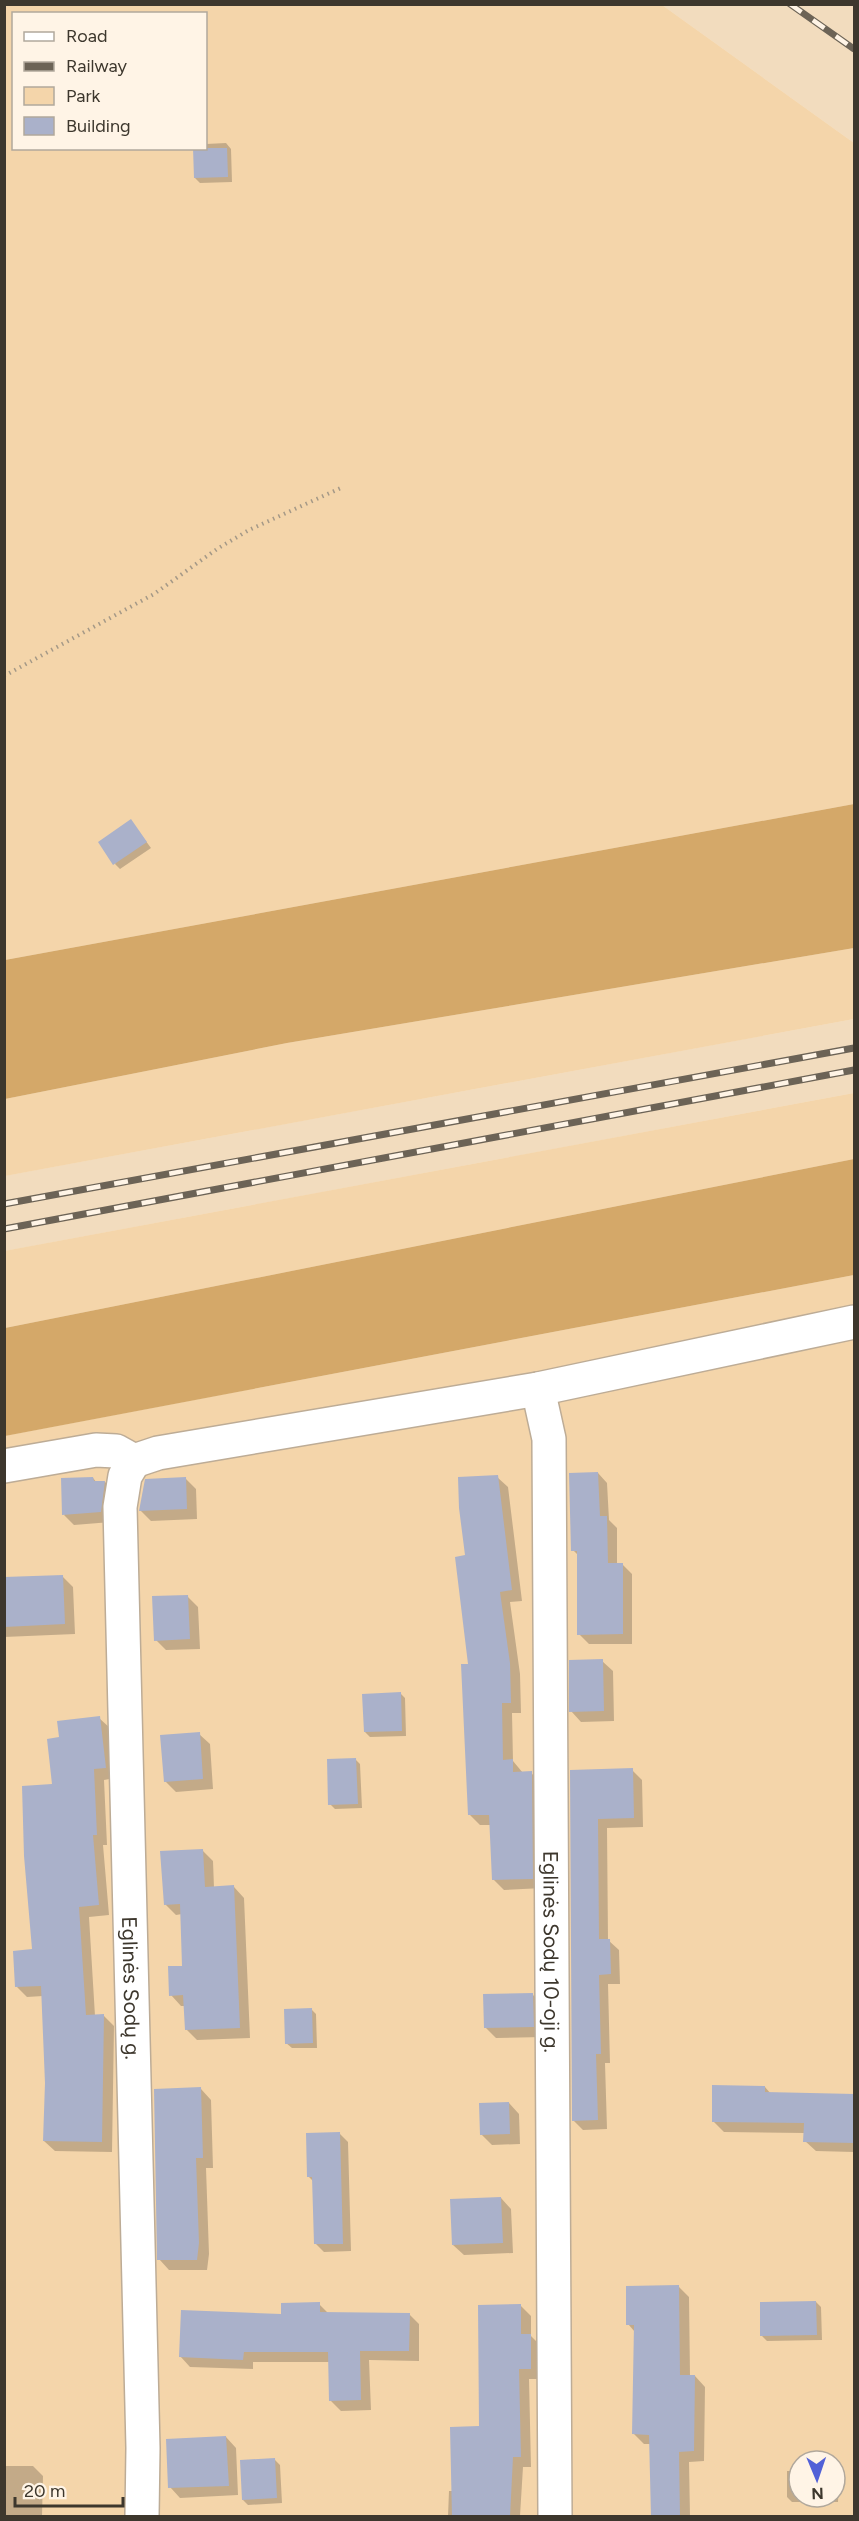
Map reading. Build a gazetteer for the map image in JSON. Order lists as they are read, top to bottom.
{
  "streets": {
    "street": ["Eglinės Sodų 10-oji g.", "Eglinės Sodų g."]
  },
  "legend": [
    "Road",
    "Railway",
    "Park",
    "Building"
  ],
  "scale_bar": "20 m",
  "north": "bottom"
}
